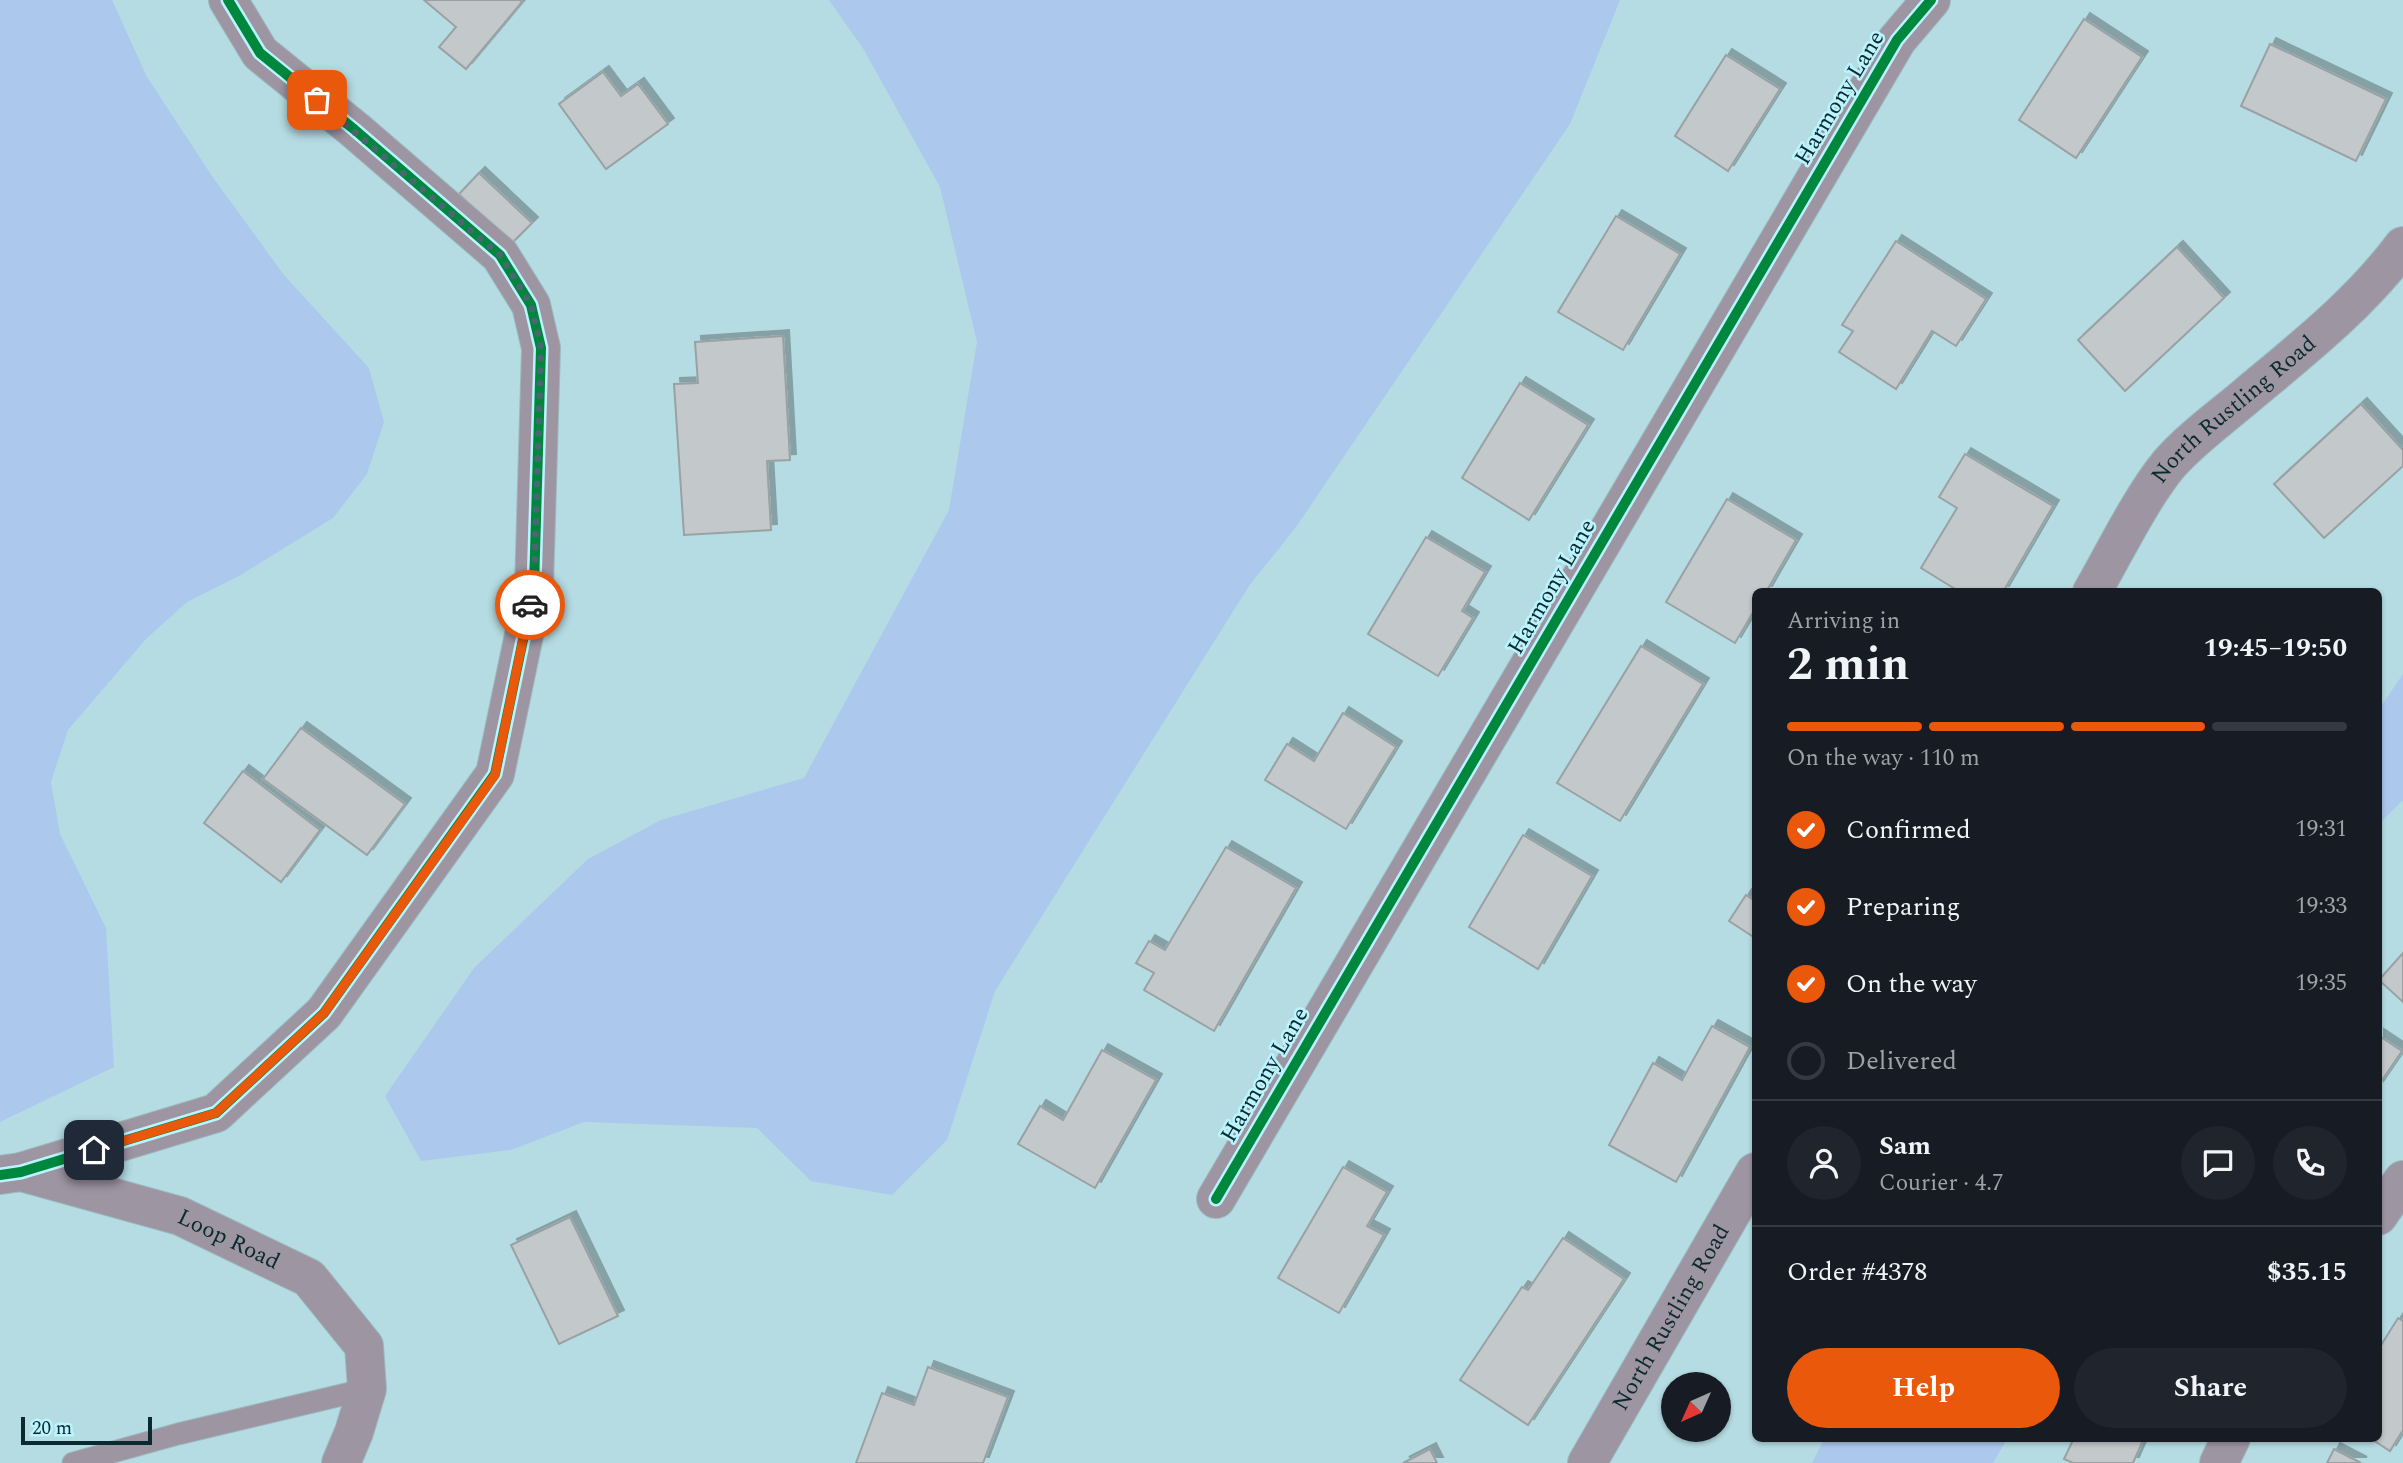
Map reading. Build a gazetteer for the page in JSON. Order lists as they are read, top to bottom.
{
  "streets": {
    "street": ["Harmony Lane", "North Rustling Road", "Loop Road"]
  },
  "scale_bar": "20 m",
  "north": "bottom left",
  "page": {
    "heading": ["2 min", "Arriving in", "19:45–19:50"],
    "panel": [
      "Sam",
      "Courier · 4.7",
      "Order #4378",
      "$35.15"
    ],
    "bar": "On the way · 110 m",
    "list": [
      ["Confirmed", "19:31"],
      ["Preparing", "19:33"],
      ["On the way", "19:35"],
      "Delivered"
    ],
    "buttons": ["Help", "Share"],
    "scale": "20 m"
  }
}
